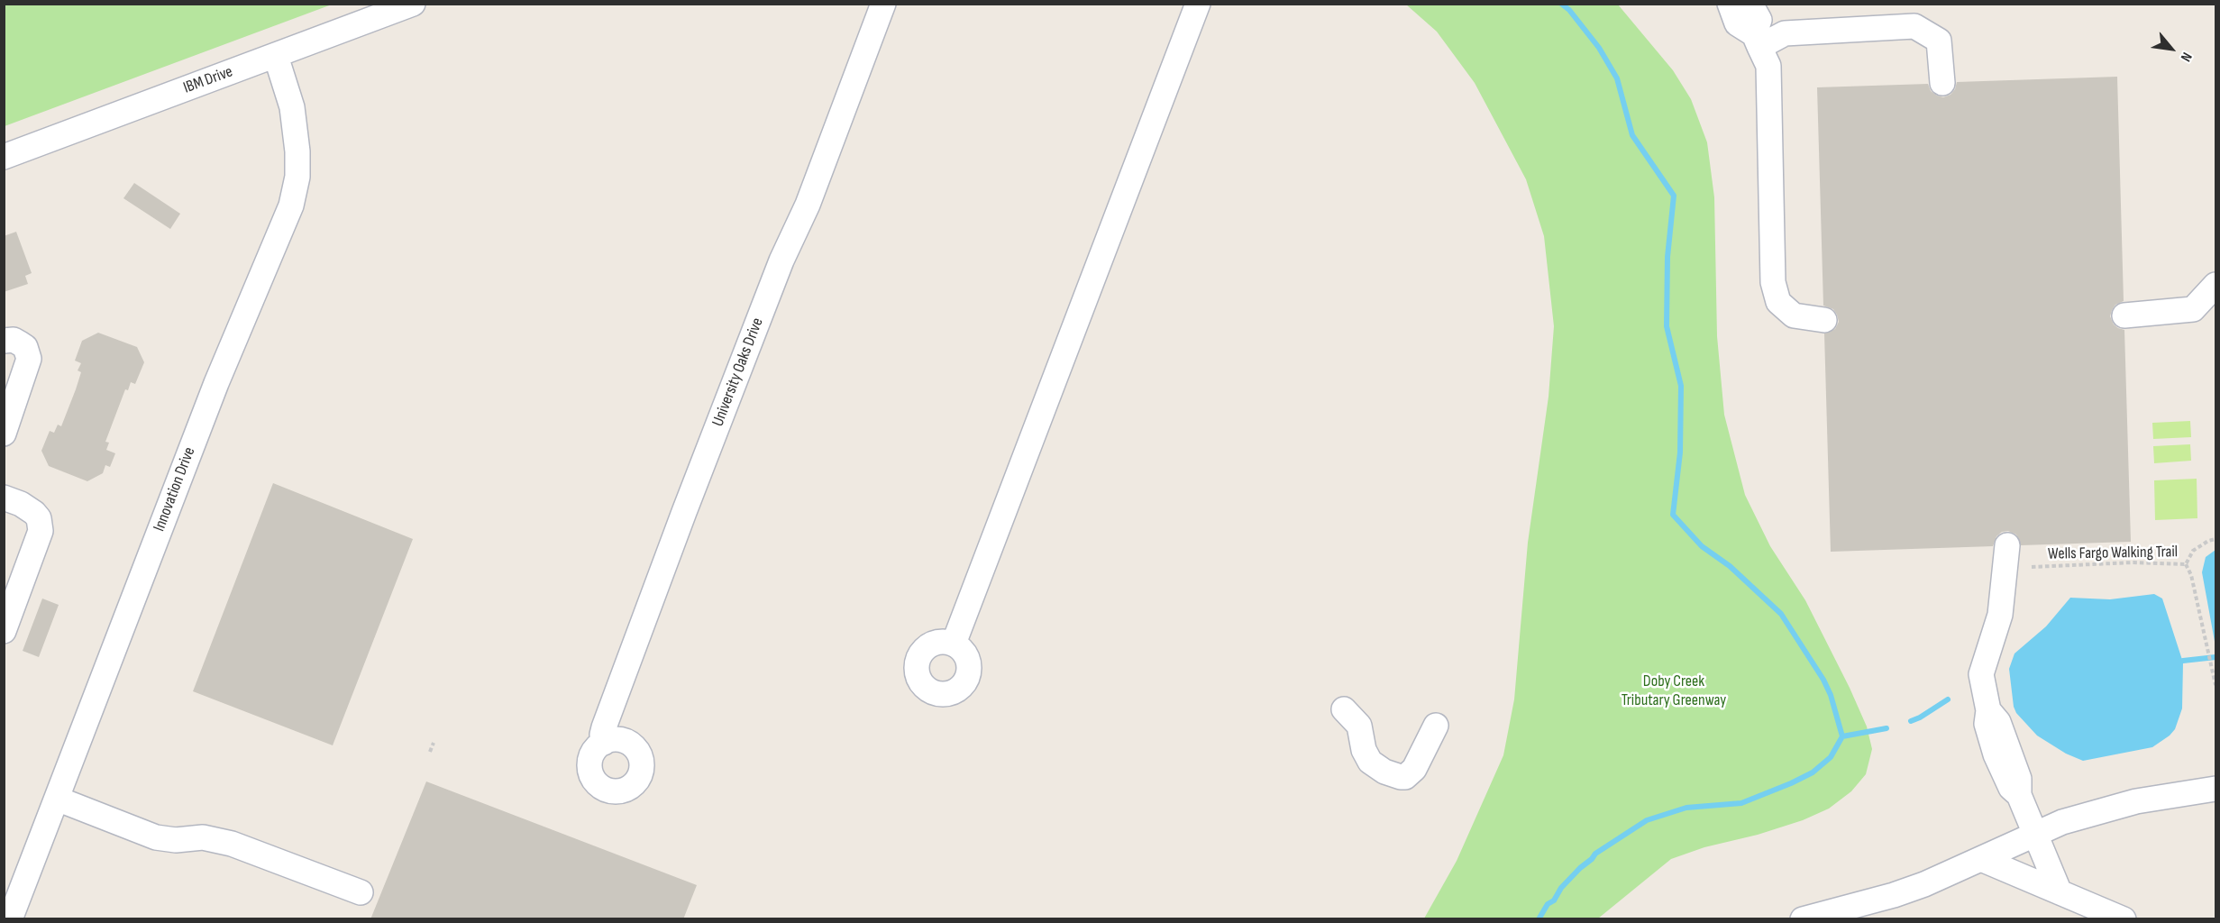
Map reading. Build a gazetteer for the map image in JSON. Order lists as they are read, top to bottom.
{
  "streets": {
    "street": ["IBM Drive", "University Oaks Drive", "Innovation Drive"],
    "path": ["Wells Fargo Walking Trail"]
  },
  "crossings": [
    ["IBM Drive", "Innovation Drive"]
  ],
  "parks": ["Doby Creek Tributary Greenway"],
  "north": "bottom right"
}
